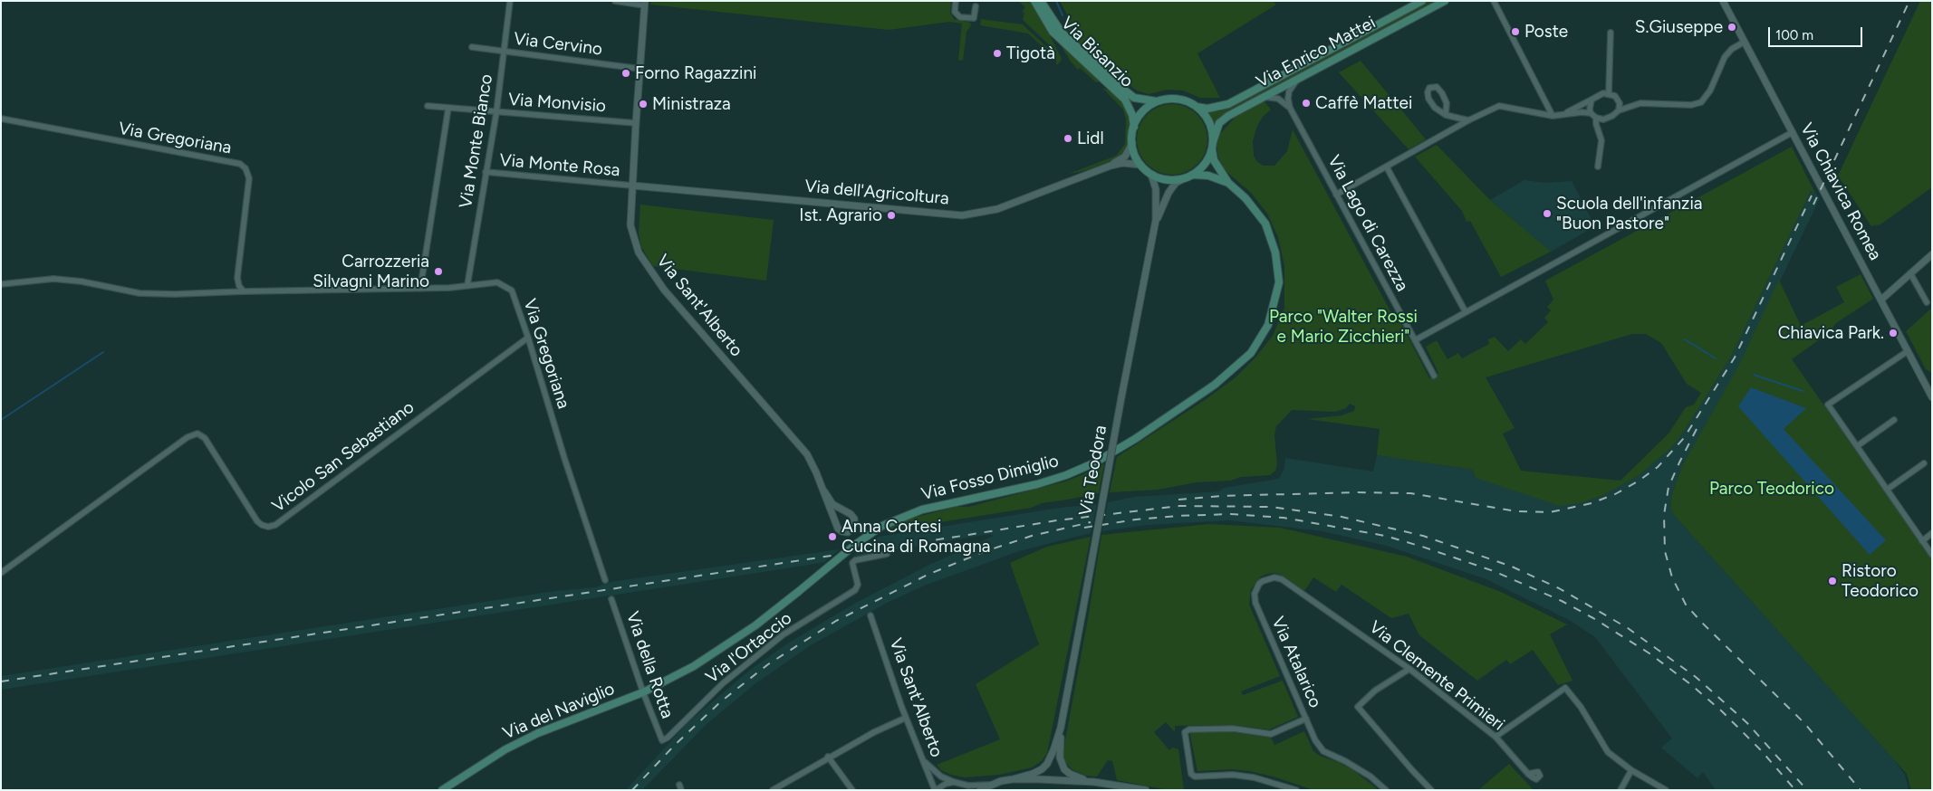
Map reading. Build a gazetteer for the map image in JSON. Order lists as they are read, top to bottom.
{
  "streets": {
    "main road": [
      "Via Bisanzio",
      "Via Enrico Mattei",
      "Via Fosso Dimiglio",
      "Via del Naviglio"
    ],
    "street": [
      "Via Cervino",
      "Via Monvisio",
      "Via Gregoriana",
      "Via Monte Bianco",
      "Via Monte Rosa",
      "Via Chiavica Romea",
      "Via dell'Agricoltura",
      "Via Lago di Carezza",
      "Via Sant'Alberto",
      "Vicolo San Sebastiano",
      "Via Teodora",
      "Via l'Ortaccio",
      "Via Atalarico",
      "Via della Rotta",
      "Via Clemente Primieri"
    ]
  },
  "crossings": [
    ["Via Cervino", "Via Monte Bianco"],
    ["Via Cervino", "Via Sant'Alberto"],
    ["Via Bisanzio", "Via Enrico Mattei"],
    ["Via Bisanzio", "Via dell'Agricoltura"],
    ["Via Bisanzio", "Via Teodora"],
    ["Via Bisanzio", "Via Fosso Dimiglio"],
    ["Via Enrico Mattei", "Via dell'Agricoltura"],
    ["Via Enrico Mattei", "Via Teodora"],
    ["Via Enrico Mattei", "Via Fosso Dimiglio"],
    ["Via Monvisio", "Via Monte Bianco"],
    ["Via Monvisio", "Via Sant'Alberto"],
    ["Via Gregoriana", "Via Monte Bianco"],
    ["Via Gregoriana", "Vicolo San Sebastiano"],
    ["Via Monte Bianco", "Via Monte Rosa"],
    ["Via Monte Rosa", "Via dell'Agricoltura"],
    ["Via Monte Rosa", "Via Sant'Alberto"],
    ["Via dell'Agricoltura", "Via Sant'Alberto"],
    ["Via dell'Agricoltura", "Via Teodora"],
    ["Via dell'Agricoltura", "Via Fosso Dimiglio"],
    ["Via Teodora", "Via Fosso Dimiglio"],
    ["Via Fosso Dimiglio", "Via della Rotta"],
    ["Via Fosso Dimiglio", "Via del Naviglio"],
    ["Via l'Ortaccio", "Via della Rotta"],
    ["Via Atalarico", "Via Clemente Primieri"],
    ["Via della Rotta", "Via del Naviglio"]
  ],
  "parks": ["Parco \"Walter Rossi e Mario Zicchieri\"", "Parco Teodorico"],
  "places": [
    "S.Giuseppe",
    "Poste",
    "Tigotà",
    "Forno Ragazzini",
    "Caffè Mattei",
    "Ministraza",
    "Lidl",
    "Scuola dell'infanzia \"Buon Pastore\"",
    "Ist. Agrario",
    "Carrozzeria Silvagni Marino",
    "Chiavica Park.",
    "Anna Cortesi Cucina di Romagna",
    "Ristoro Teodorico"
  ],
  "scale_bar": "100 m"
}
